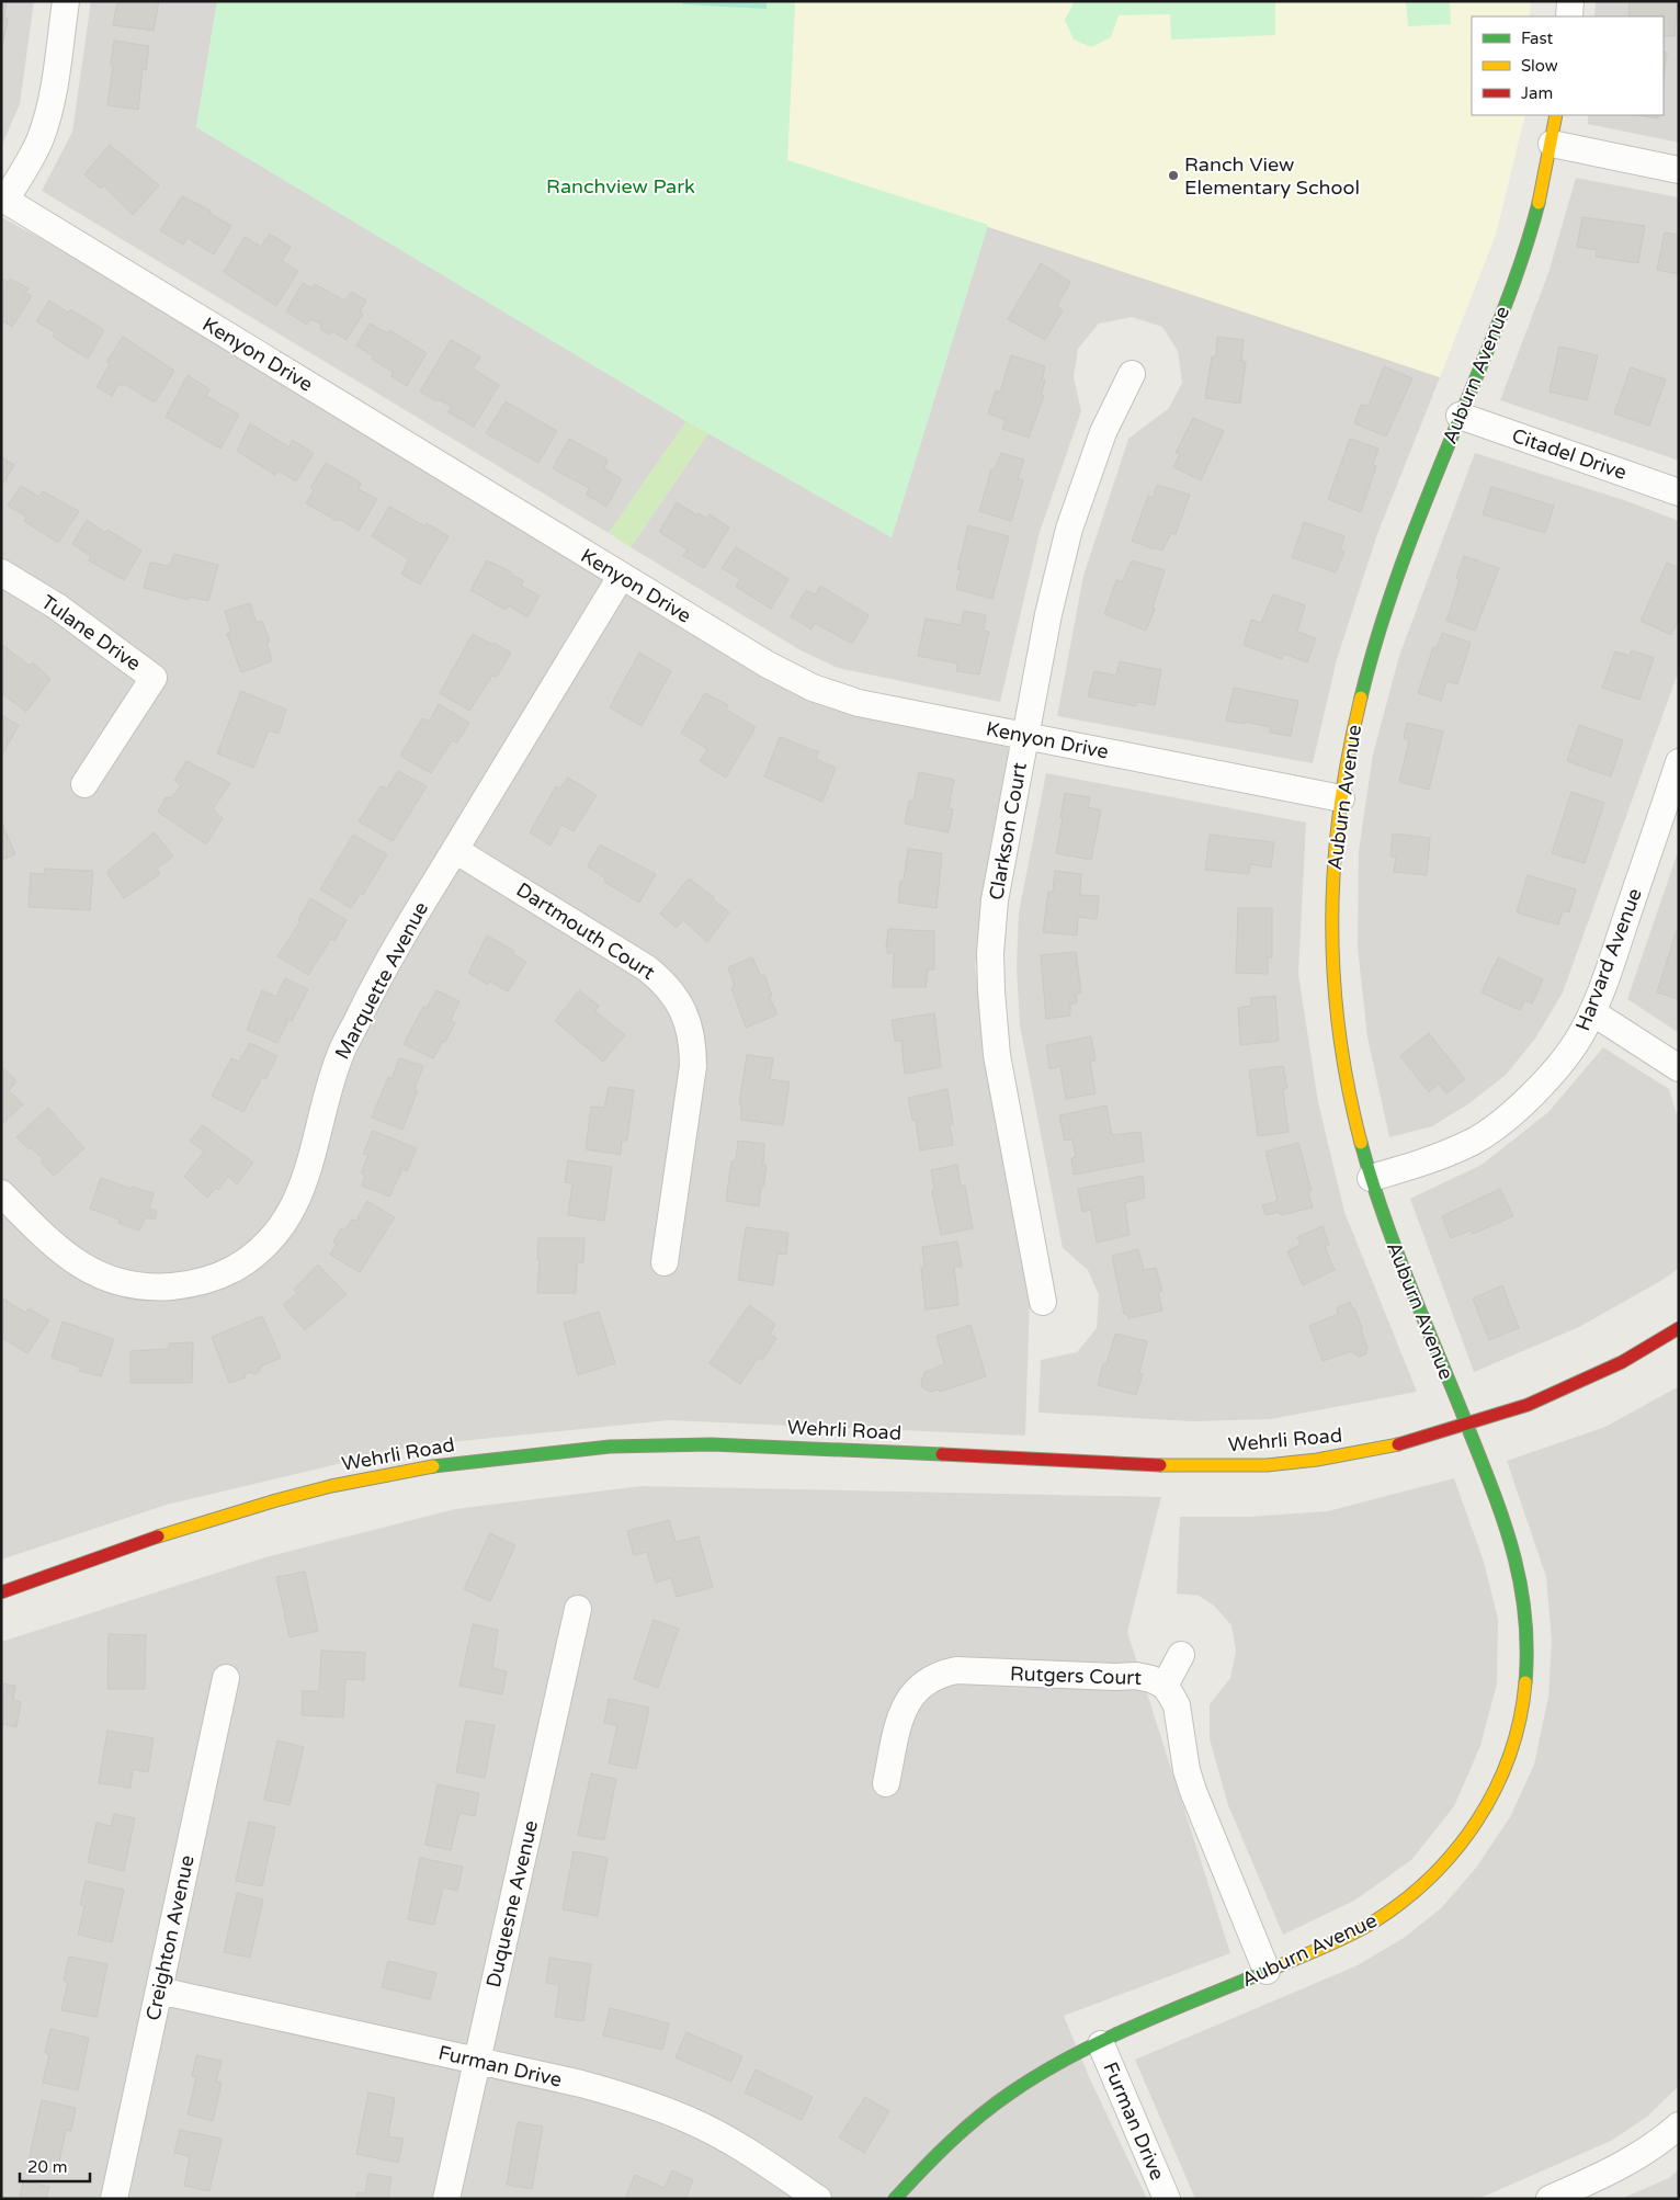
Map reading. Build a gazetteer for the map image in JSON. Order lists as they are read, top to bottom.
{
  "streets": {
    "street": [
      "Kenyon Drive",
      "Auburn Avenue",
      "Citadel Drive",
      "Tulane Drive",
      "Clarkson Court",
      "Dartmouth Court",
      "Harvard Avenue",
      "Marquette Avenue",
      "Wehrli Road",
      "Rutgers Court",
      "Duquesne Avenue",
      "Creighton Avenue",
      "Furman Drive"
    ]
  },
  "crossings": [
    ["Kenyon Drive", "Auburn Avenue"],
    ["Kenyon Drive", "Clarkson Court"],
    ["Kenyon Drive", "Marquette Avenue"],
    ["Auburn Avenue", "Citadel Drive"],
    ["Auburn Avenue", "Harvard Avenue"],
    ["Auburn Avenue", "Wehrli Road"],
    ["Auburn Avenue", "Rutgers Court"],
    ["Auburn Avenue", "Furman Drive"],
    ["Dartmouth Court", "Marquette Avenue"],
    ["Duquesne Avenue", "Furman Drive"],
    ["Creighton Avenue", "Furman Drive"]
  ],
  "parks": ["Ranchview Park"],
  "places": ["Ranch View Elementary School"],
  "legend": ["Fast", "Slow", "Jam"],
  "scale_bar": "20 m"
}
